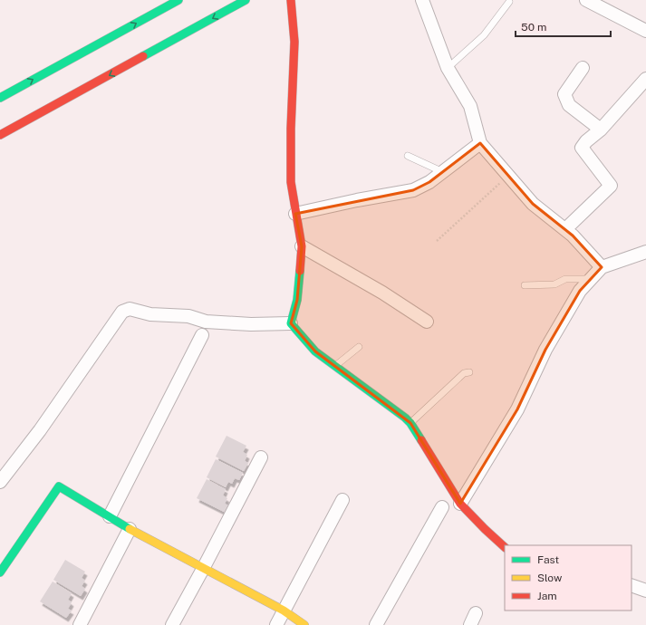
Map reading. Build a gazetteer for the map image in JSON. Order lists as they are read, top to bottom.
{
  "legend": ["Fast", "Slow", "Jam"],
  "scale_bar": "50 m"
}
